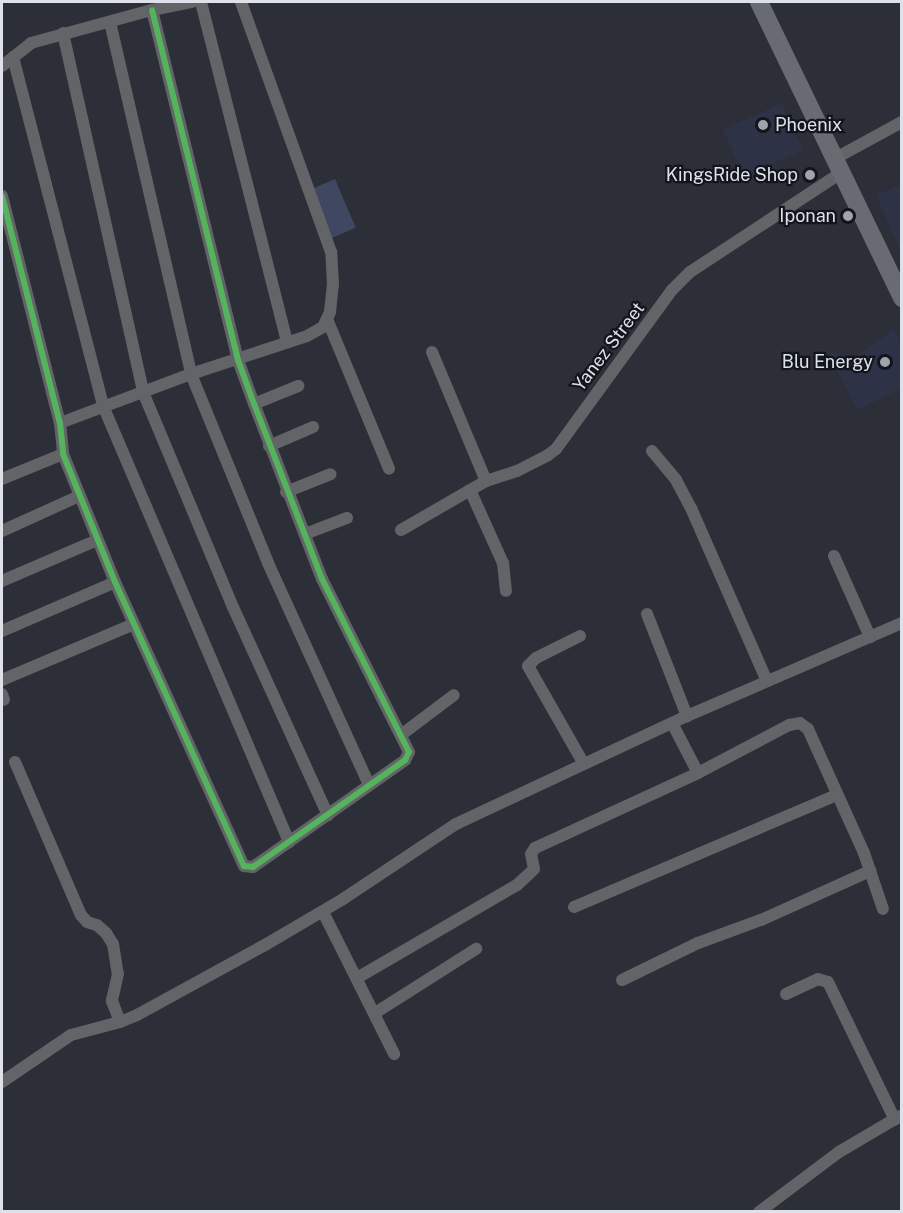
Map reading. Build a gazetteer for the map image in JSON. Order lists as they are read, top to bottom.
{
  "streets": {
    "street": ["Yanez Street"]
  },
  "places": [
    "Phoenix",
    "KingsRide Shop",
    "Iponan",
    "Blu Energy"
  ]
}
